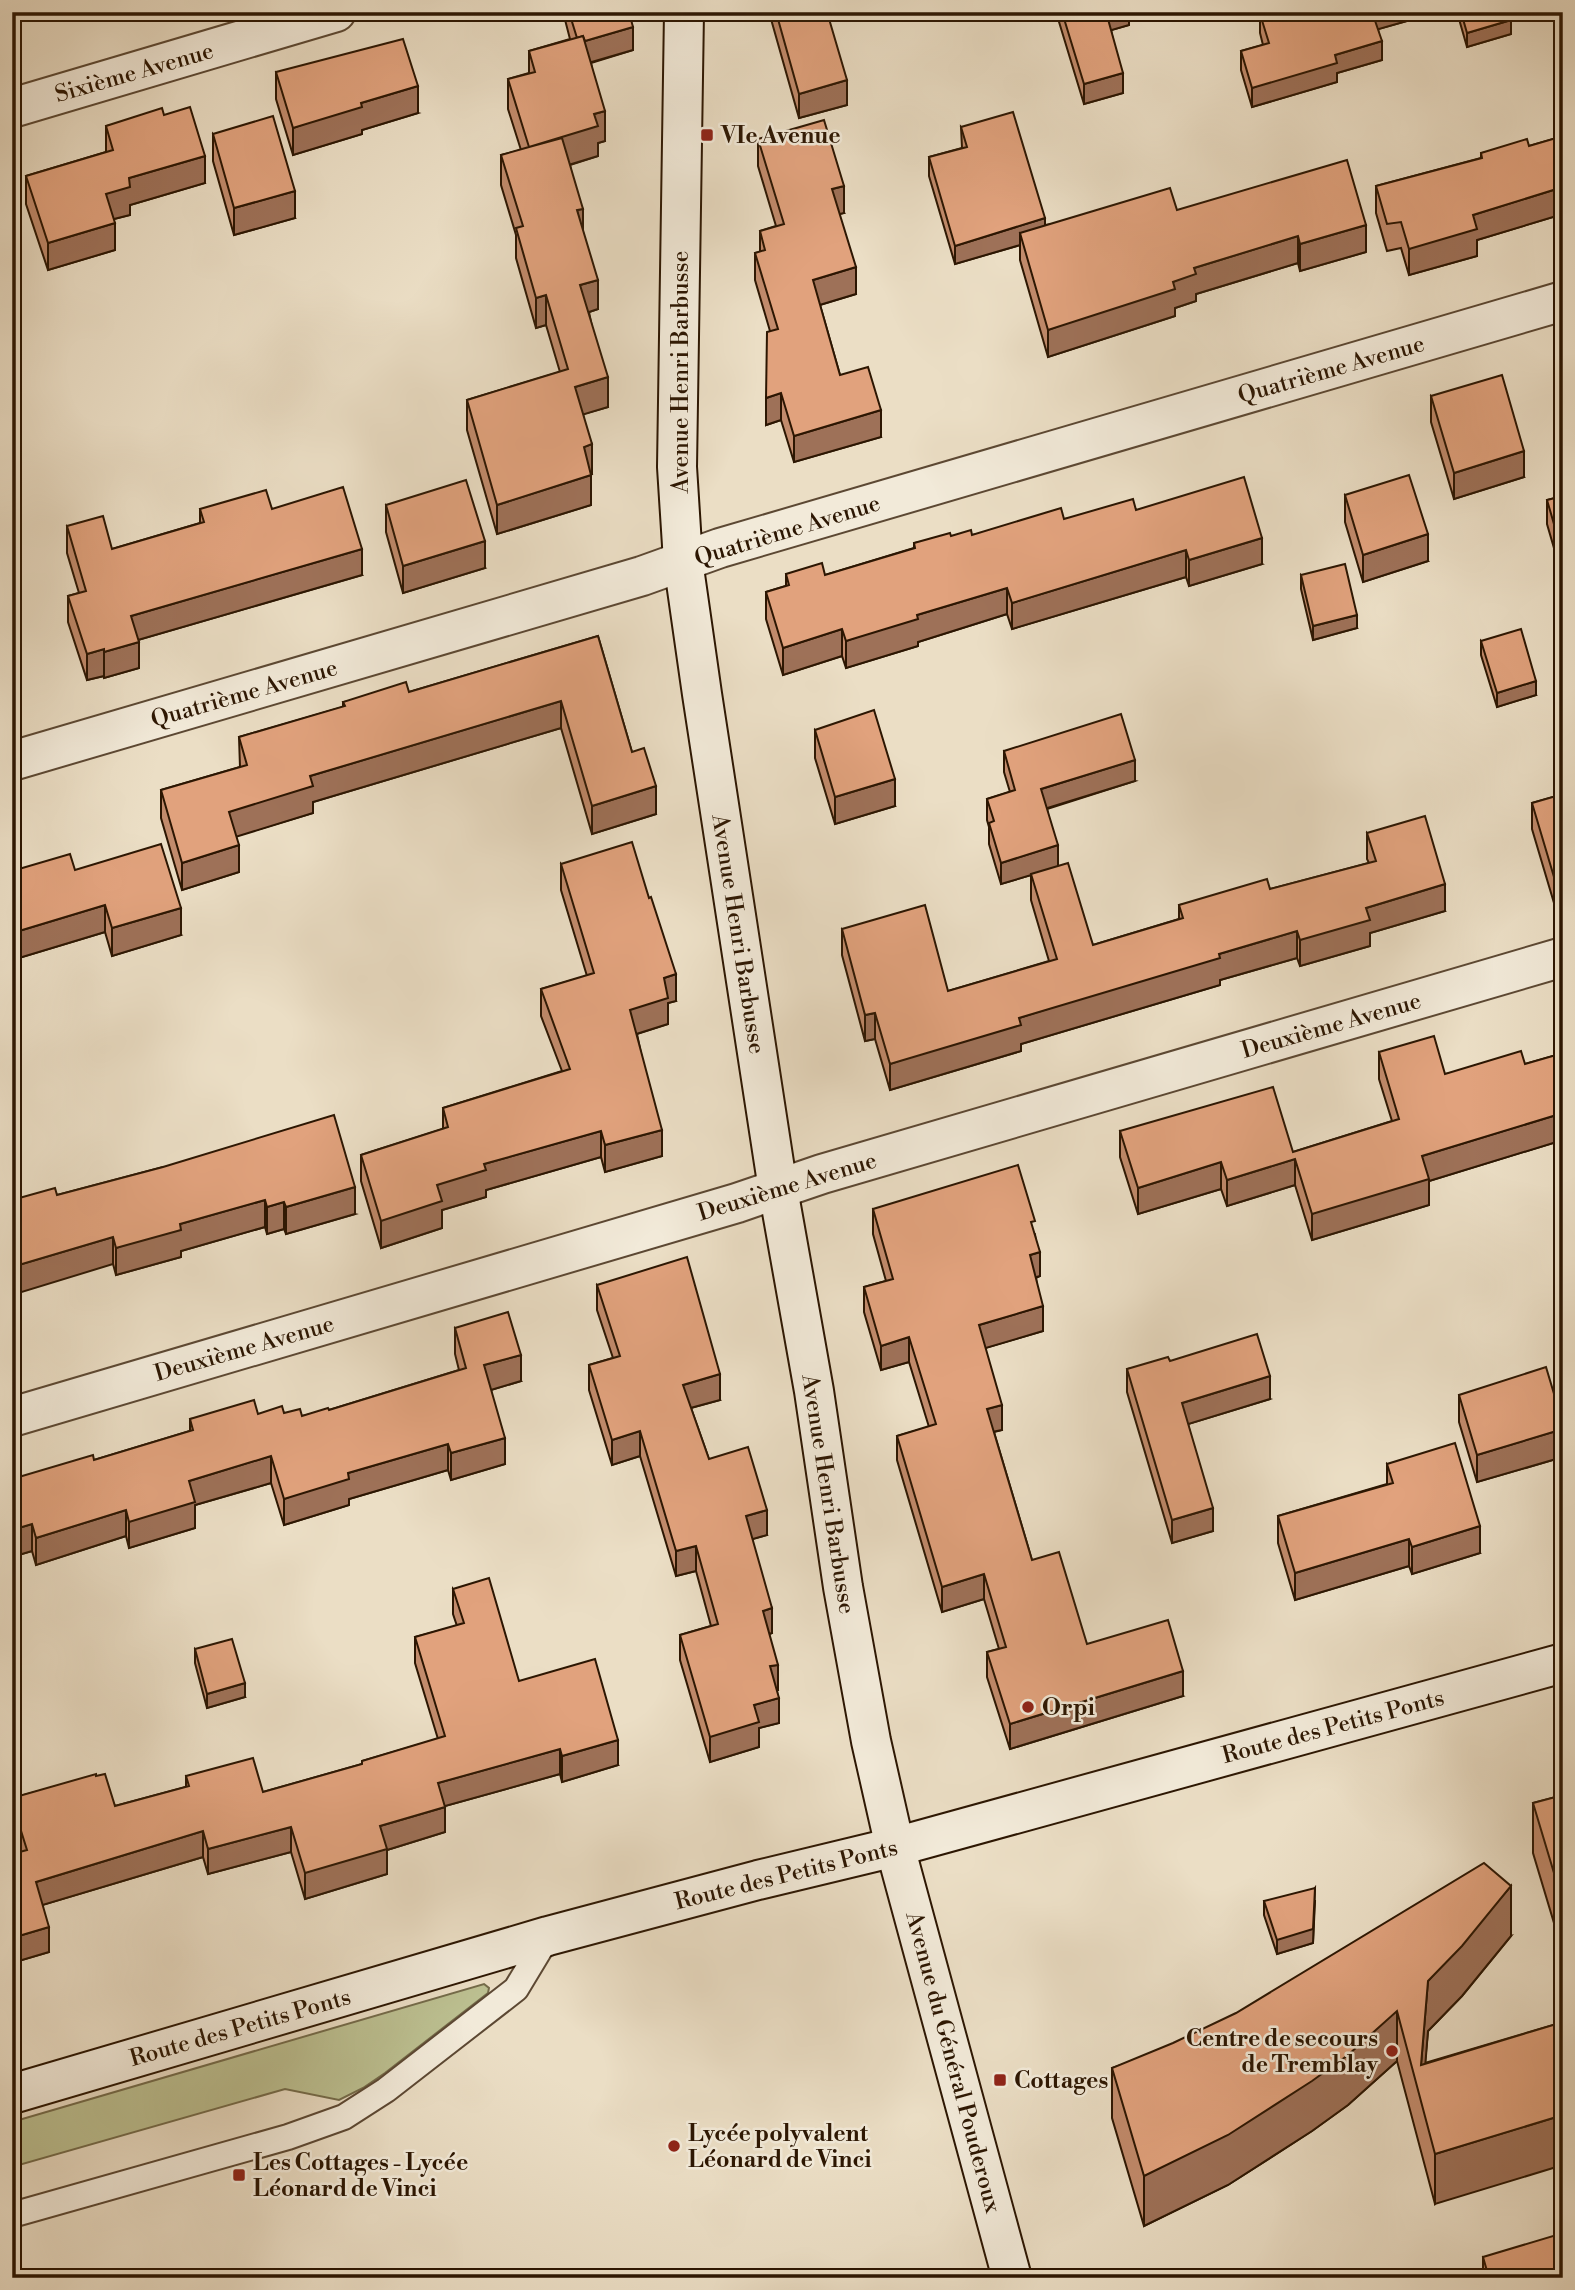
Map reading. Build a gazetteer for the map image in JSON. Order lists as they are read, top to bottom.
{
  "streets": {
    "street": [
      "Sixième Avenue",
      "Quatrième Avenue",
      "Avenue Henri Barbusse",
      "Deuxième Avenue",
      "Route des Petits Ponts",
      "Avenue du Général Pouderoux"
    ]
  },
  "crossings": [
    ["Quatrième Avenue", "Avenue Henri Barbusse"],
    ["Avenue Henri Barbusse", "Deuxième Avenue"],
    ["Avenue Henri Barbusse", "Route des Petits Ponts"],
    ["Avenue Henri Barbusse", "Avenue du Général Pouderoux"],
    ["Route des Petits Ponts", "Avenue du Général Pouderoux"]
  ],
  "places": {
    "transit": ["VIe Avenue", "Cottages", "Les Cottages - Lycée Léonard de Vinci"],
    "other": ["Orpi", "Centre de secours de Tremblay", "Lycée polyvalent Léonard de Vinci"]
  }
}
